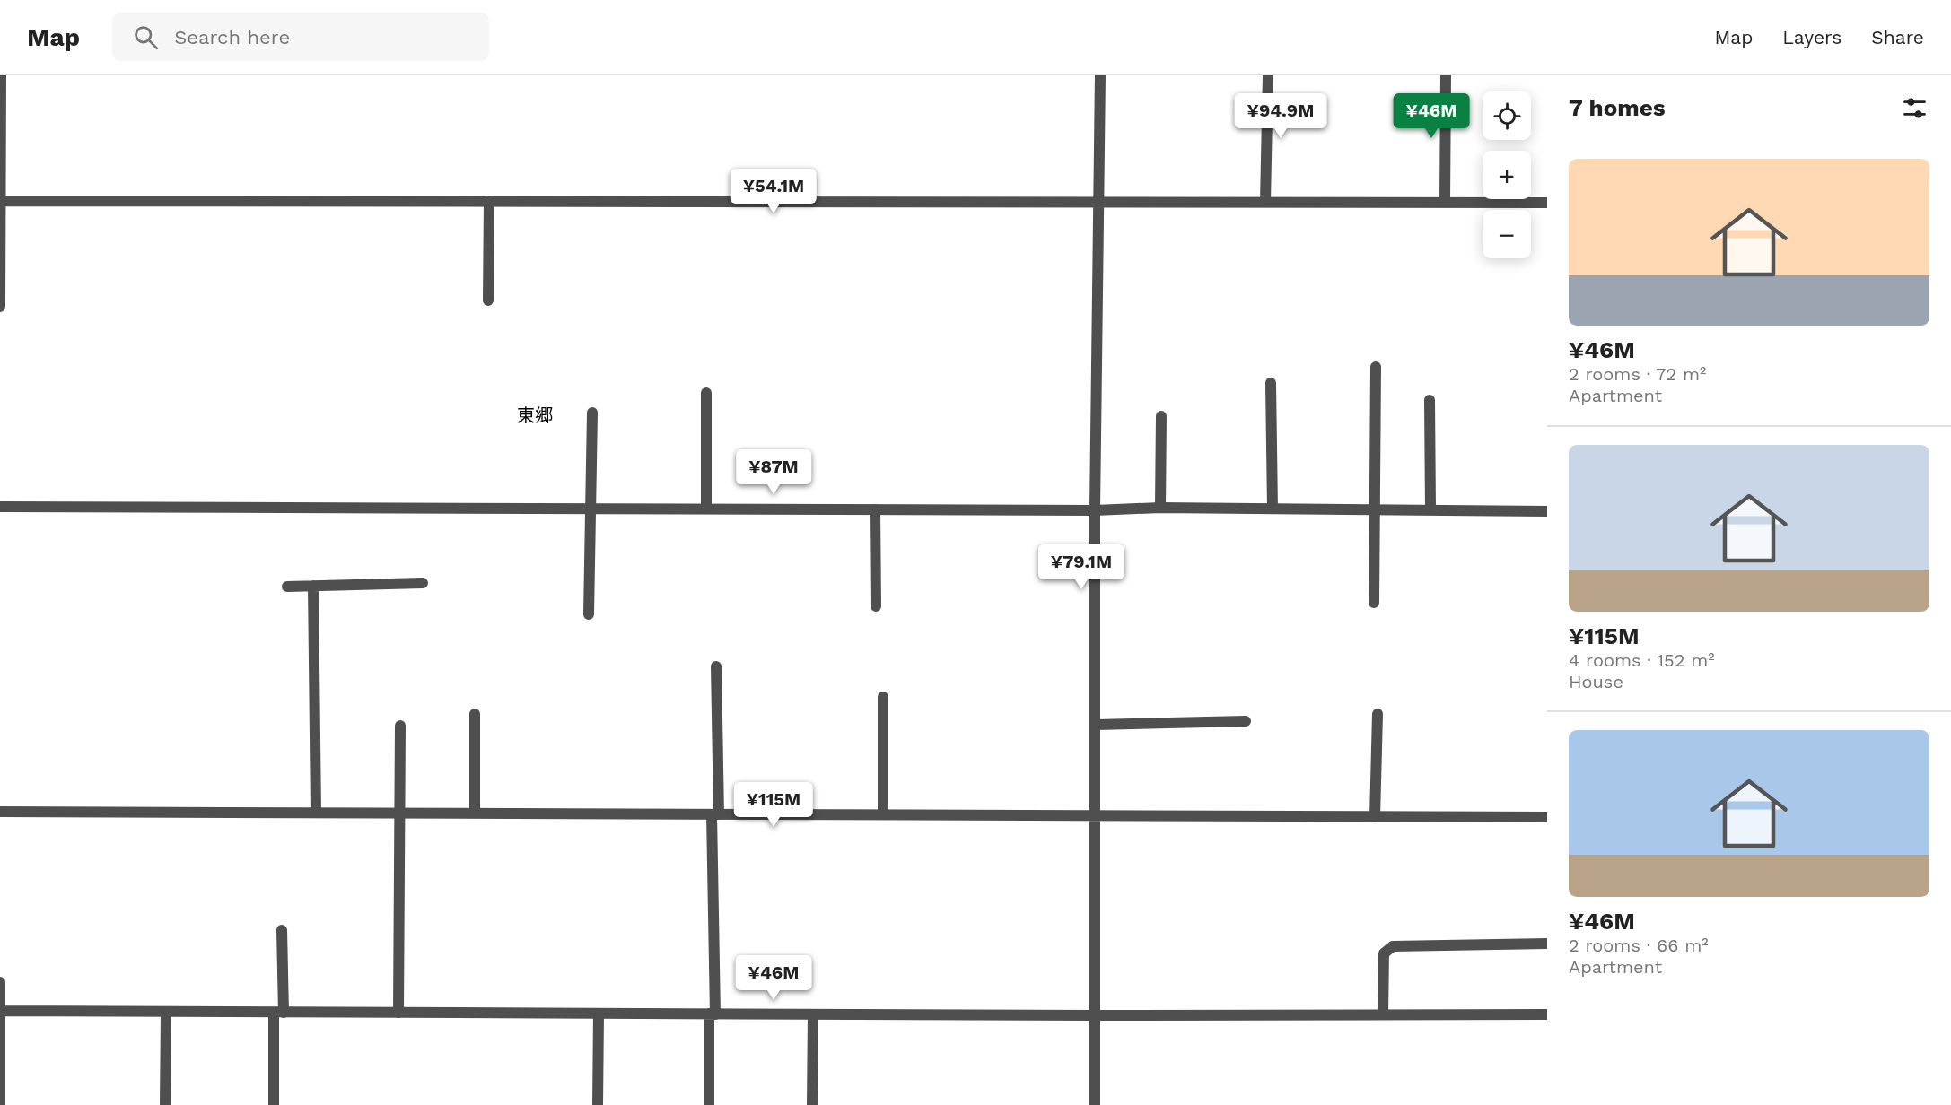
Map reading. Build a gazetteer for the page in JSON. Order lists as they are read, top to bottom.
{
  "districts": ["東郷"],
  "page": {
    "header": "Map",
    "search": "Search here",
    "nav": ["Map", "Layers", "Share"],
    "heading": "7 homes",
    "map_buttons": ["+", "−"],
    "price": [
      "¥94.9M",
      "¥46M",
      "¥54.1M",
      "¥87M",
      "¥79.1M",
      "¥115M",
      "¥46M"
    ],
    "list": [
      {
        "name": "¥46M",
        "note": "2 rooms · 72 m² · Apartment"
      },
      {
        "name": "¥115M",
        "note": "4 rooms · 152 m² · House"
      },
      {
        "name": "¥46M",
        "note": "2 rooms · 66 m² · Apartment"
      }
    ]
  }
}
